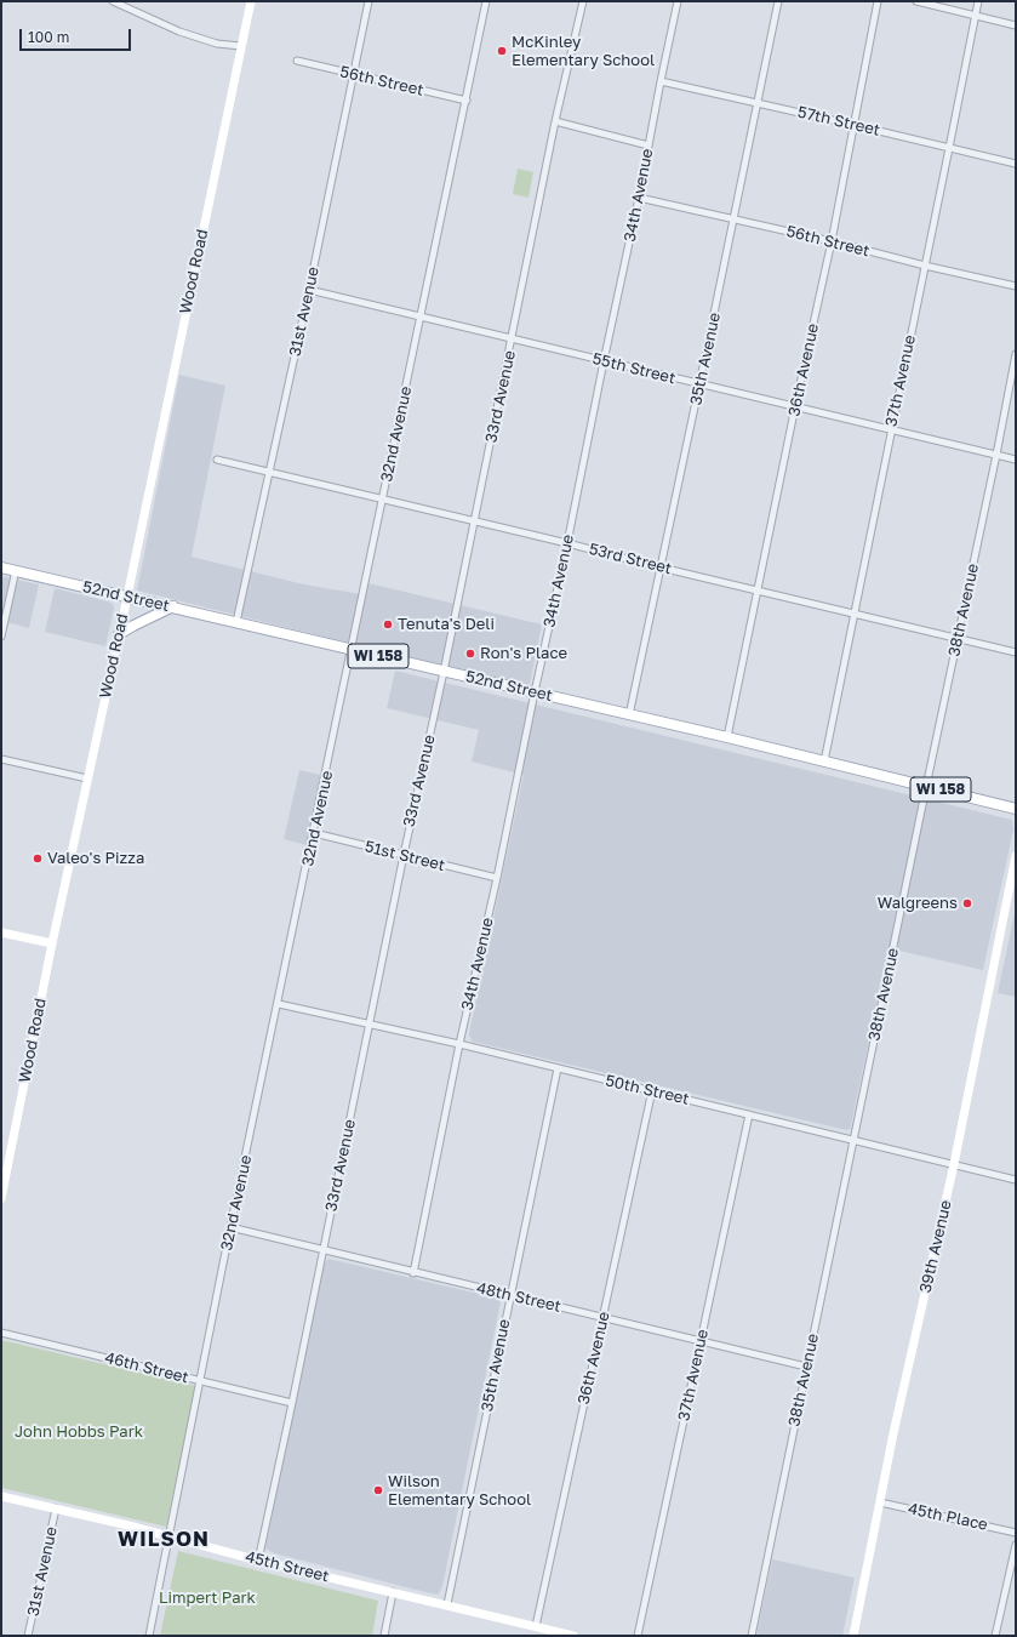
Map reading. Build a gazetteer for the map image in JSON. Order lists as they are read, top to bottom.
{
  "streets": {
    "main road": ["52nd Street", "WI 158"],
    "street": [
      "56th Street",
      "57th Street",
      "34th Avenue",
      "Wood Road",
      "31st Avenue",
      "35th Avenue",
      "55th Street",
      "36th Avenue",
      "37th Avenue",
      "33rd Avenue",
      "32nd Avenue",
      "53rd Street",
      "38th Avenue",
      "51st Street",
      "50th Street",
      "39th Avenue",
      "48th Street",
      "46th Street",
      "45th Place",
      "45th Street"
    ]
  },
  "crossings": [
    ["56th Street", "34th Avenue"],
    ["56th Street", "31st Avenue"],
    ["56th Street", "35th Avenue"],
    ["56th Street", "36th Avenue"],
    ["56th Street", "37th Avenue"],
    ["56th Street", "32nd Avenue"],
    ["57th Street", "34th Avenue"],
    ["57th Street", "35th Avenue"],
    ["57th Street", "36th Avenue"],
    ["57th Street", "37th Avenue"],
    ["34th Avenue", "55th Street"],
    ["34th Avenue", "53rd Street"],
    ["34th Avenue", "52nd Street"],
    ["34th Avenue", "51st Street"],
    ["34th Avenue", "50th Street"],
    ["34th Avenue", "48th Street"],
    ["Wood Road", "52nd Street"],
    ["31st Avenue", "55th Street"],
    ["31st Avenue", "53rd Street"],
    ["31st Avenue", "52nd Street"],
    ["31st Avenue", "45th Street"],
    ["35th Avenue", "55th Street"],
    ["35th Avenue", "53rd Street"],
    ["35th Avenue", "52nd Street"],
    ["35th Avenue", "50th Street"],
    ["35th Avenue", "48th Street"],
    ["35th Avenue", "45th Street"],
    ["55th Street", "36th Avenue"],
    ["55th Street", "37th Avenue"],
    ["55th Street", "33rd Avenue"],
    ["55th Street", "32nd Avenue"],
    ["55th Street", "38th Avenue"],
    ["36th Avenue", "53rd Street"],
    ["36th Avenue", "52nd Street"],
    ["36th Avenue", "50th Street"],
    ["36th Avenue", "48th Street"],
    ["36th Avenue", "45th Street"],
    ["37th Avenue", "53rd Street"],
    ["37th Avenue", "52nd Street"],
    ["37th Avenue", "50th Street"],
    ["37th Avenue", "48th Street"],
    ["33rd Avenue", "53rd Street"],
    ["33rd Avenue", "52nd Street"],
    ["33rd Avenue", "51st Street"],
    ["33rd Avenue", "50th Street"],
    ["33rd Avenue", "48th Street"],
    ["33rd Avenue", "46th Street"],
    ["33rd Avenue", "45th Street"],
    ["32nd Avenue", "53rd Street"],
    ["32nd Avenue", "52nd Street"],
    ["32nd Avenue", "51st Street"],
    ["32nd Avenue", "50th Street"],
    ["32nd Avenue", "48th Street"],
    ["32nd Avenue", "46th Street"],
    ["32nd Avenue", "45th Street"],
    ["53rd Street", "38th Avenue"],
    ["52nd Street", "38th Avenue"],
    ["38th Avenue", "50th Street"],
    ["38th Avenue", "48th Street"],
    ["50th Street", "39th Avenue"],
    ["39th Avenue", "45th Place"]
  ],
  "districts": ["WILSON"],
  "parks": ["John Hobbs Park", "Limpert Park"],
  "places": [
    "McKinley Elementary School",
    "Tenuta's Deli",
    "Ron's Place",
    "Valeo's Pizza",
    "Walgreens",
    "Wilson Elementary School"
  ],
  "scale_bar": "100 m"
}
